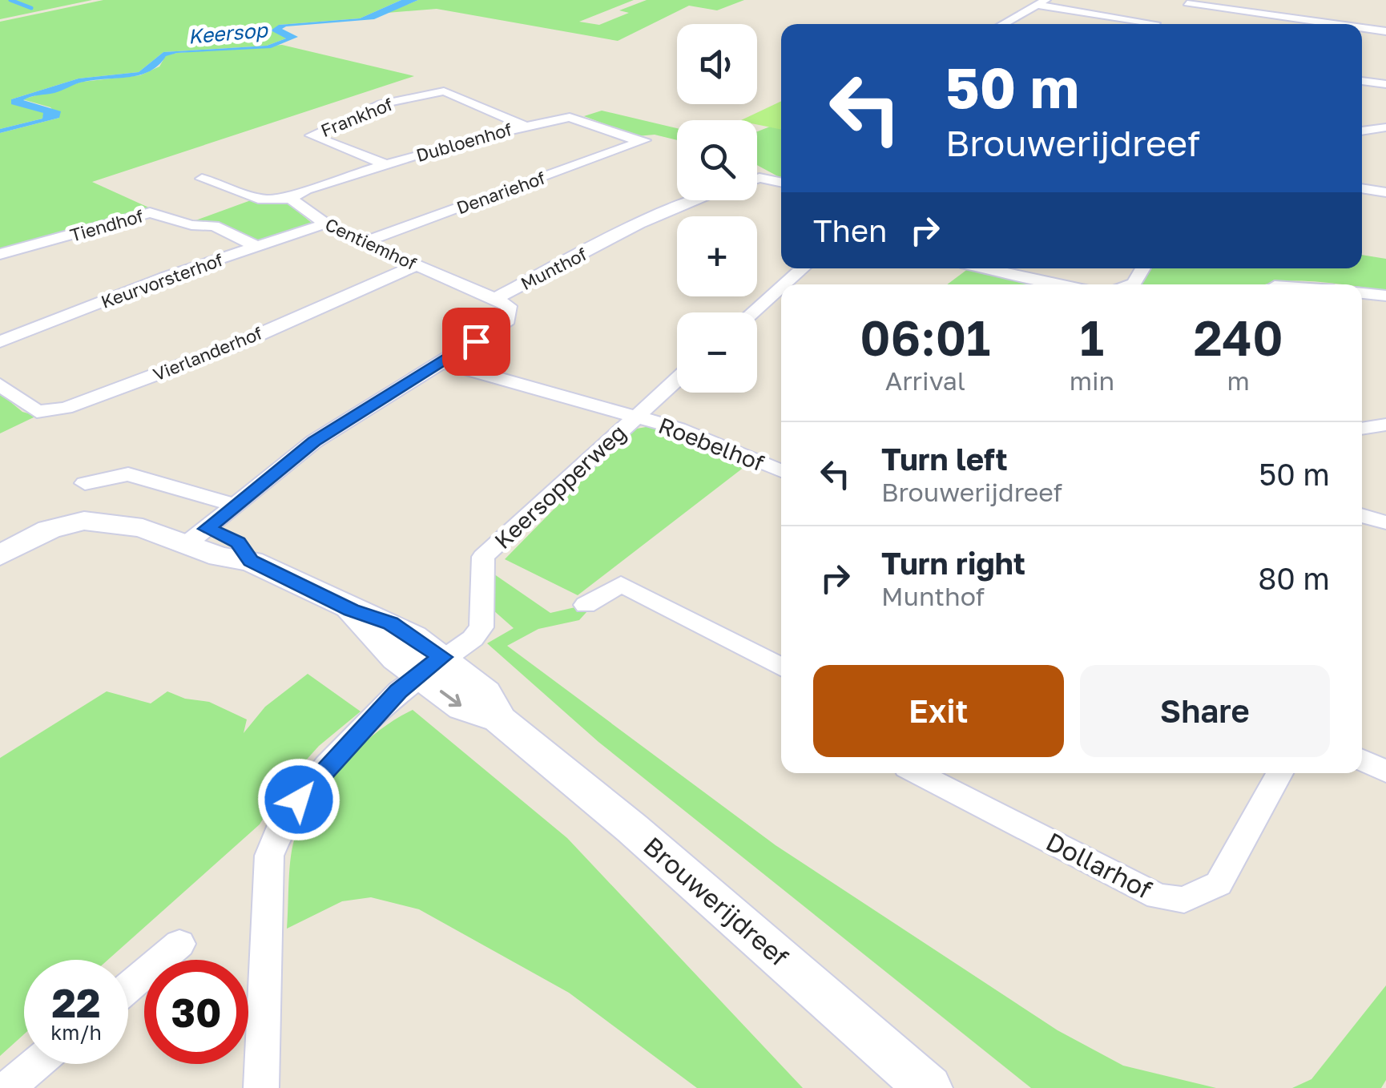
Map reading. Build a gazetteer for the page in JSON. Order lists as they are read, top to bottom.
{
  "streets": {
    "street": [
      "Frankhof",
      "Dubloenhof",
      "Denariehof",
      "Tiendhof",
      "Centiemhof",
      "Munthof",
      "Keurvorsterhof",
      "Vierlanderhof",
      "Roebelhof",
      "Keersopperweg",
      "Dollarhof",
      "Brouwerijdreef"
    ]
  },
  "crossings": [
    ["Frankhof", "Dubloenhof"],
    ["Dubloenhof", "Denariehof"],
    ["Dubloenhof", "Centiemhof"],
    ["Denariehof", "Centiemhof"],
    ["Tiendhof", "Keurvorsterhof"],
    ["Centiemhof", "Munthof"],
    ["Centiemhof", "Keurvorsterhof"],
    ["Centiemhof", "Vierlanderhof"],
    ["Munthof", "Roebelhof"],
    ["Munthof", "Brouwerijdreef"],
    ["Roebelhof", "Keersopperweg"],
    ["Keersopperweg", "Brouwerijdreef"]
  ],
  "water": ["Keersop"],
  "page": {
    "map_buttons": ["+", "−"],
    "turn": ["50 m", "Brouwerijdreef"],
    "then": "Then",
    "eta": [
      "06:01",
      "Arrival",
      "1",
      "min",
      "240",
      "m"
    ],
    "list": [
      {
        "name": "Turn left",
        "note": "Brouwerijdreef",
        "value": "50 m"
      },
      {
        "name": "Turn right",
        "note": "Munthof",
        "value": "80 m"
      }
    ],
    "buttons": ["Exit", "Share"],
    "speed": "22 km/h",
    "limit": "30"
  }
}
